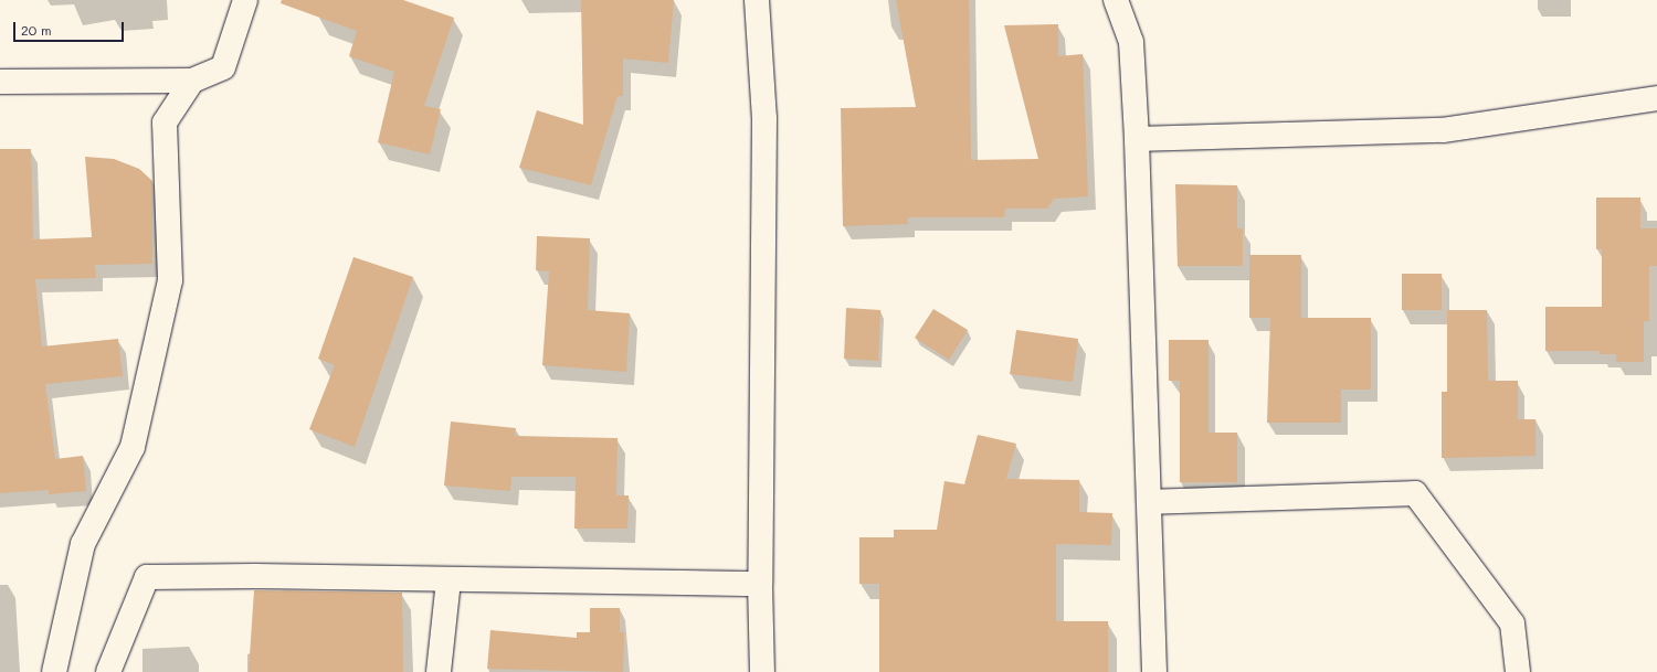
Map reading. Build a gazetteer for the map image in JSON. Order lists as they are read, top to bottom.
{
  "scale_bar": "20 m"
}
